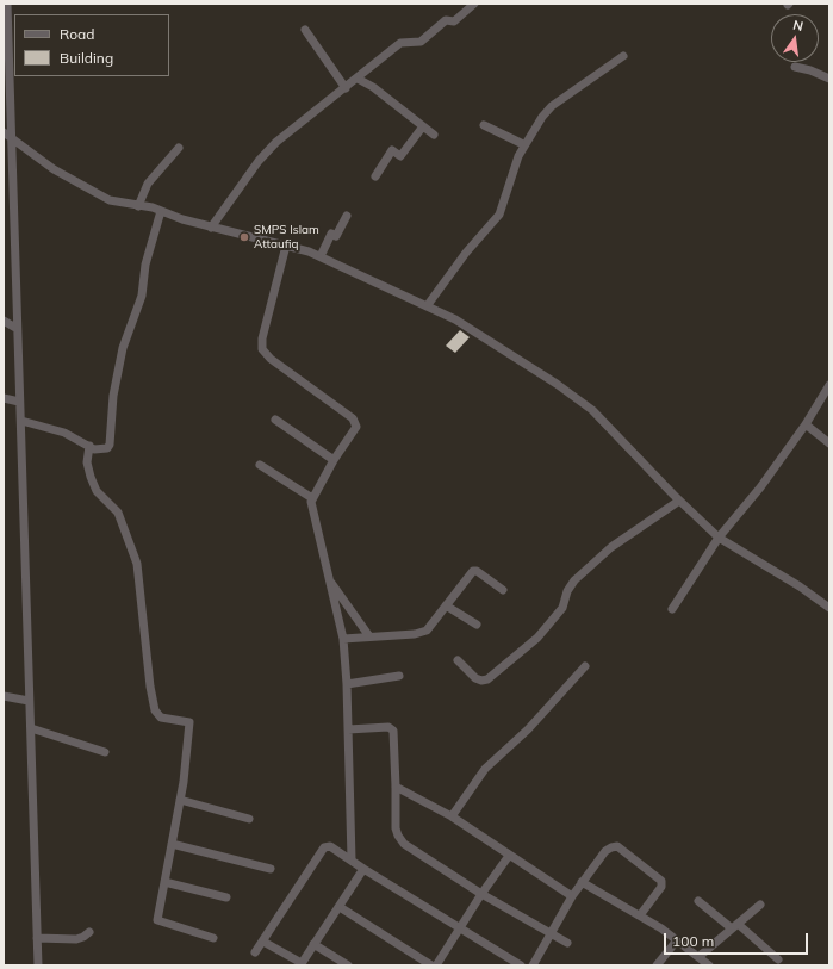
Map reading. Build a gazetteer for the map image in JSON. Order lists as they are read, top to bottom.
{
  "places": ["SMPS Islam Attaufiq"],
  "legend": ["Road", "Building"],
  "scale_bar": "100 m",
  "north": "top"
}
